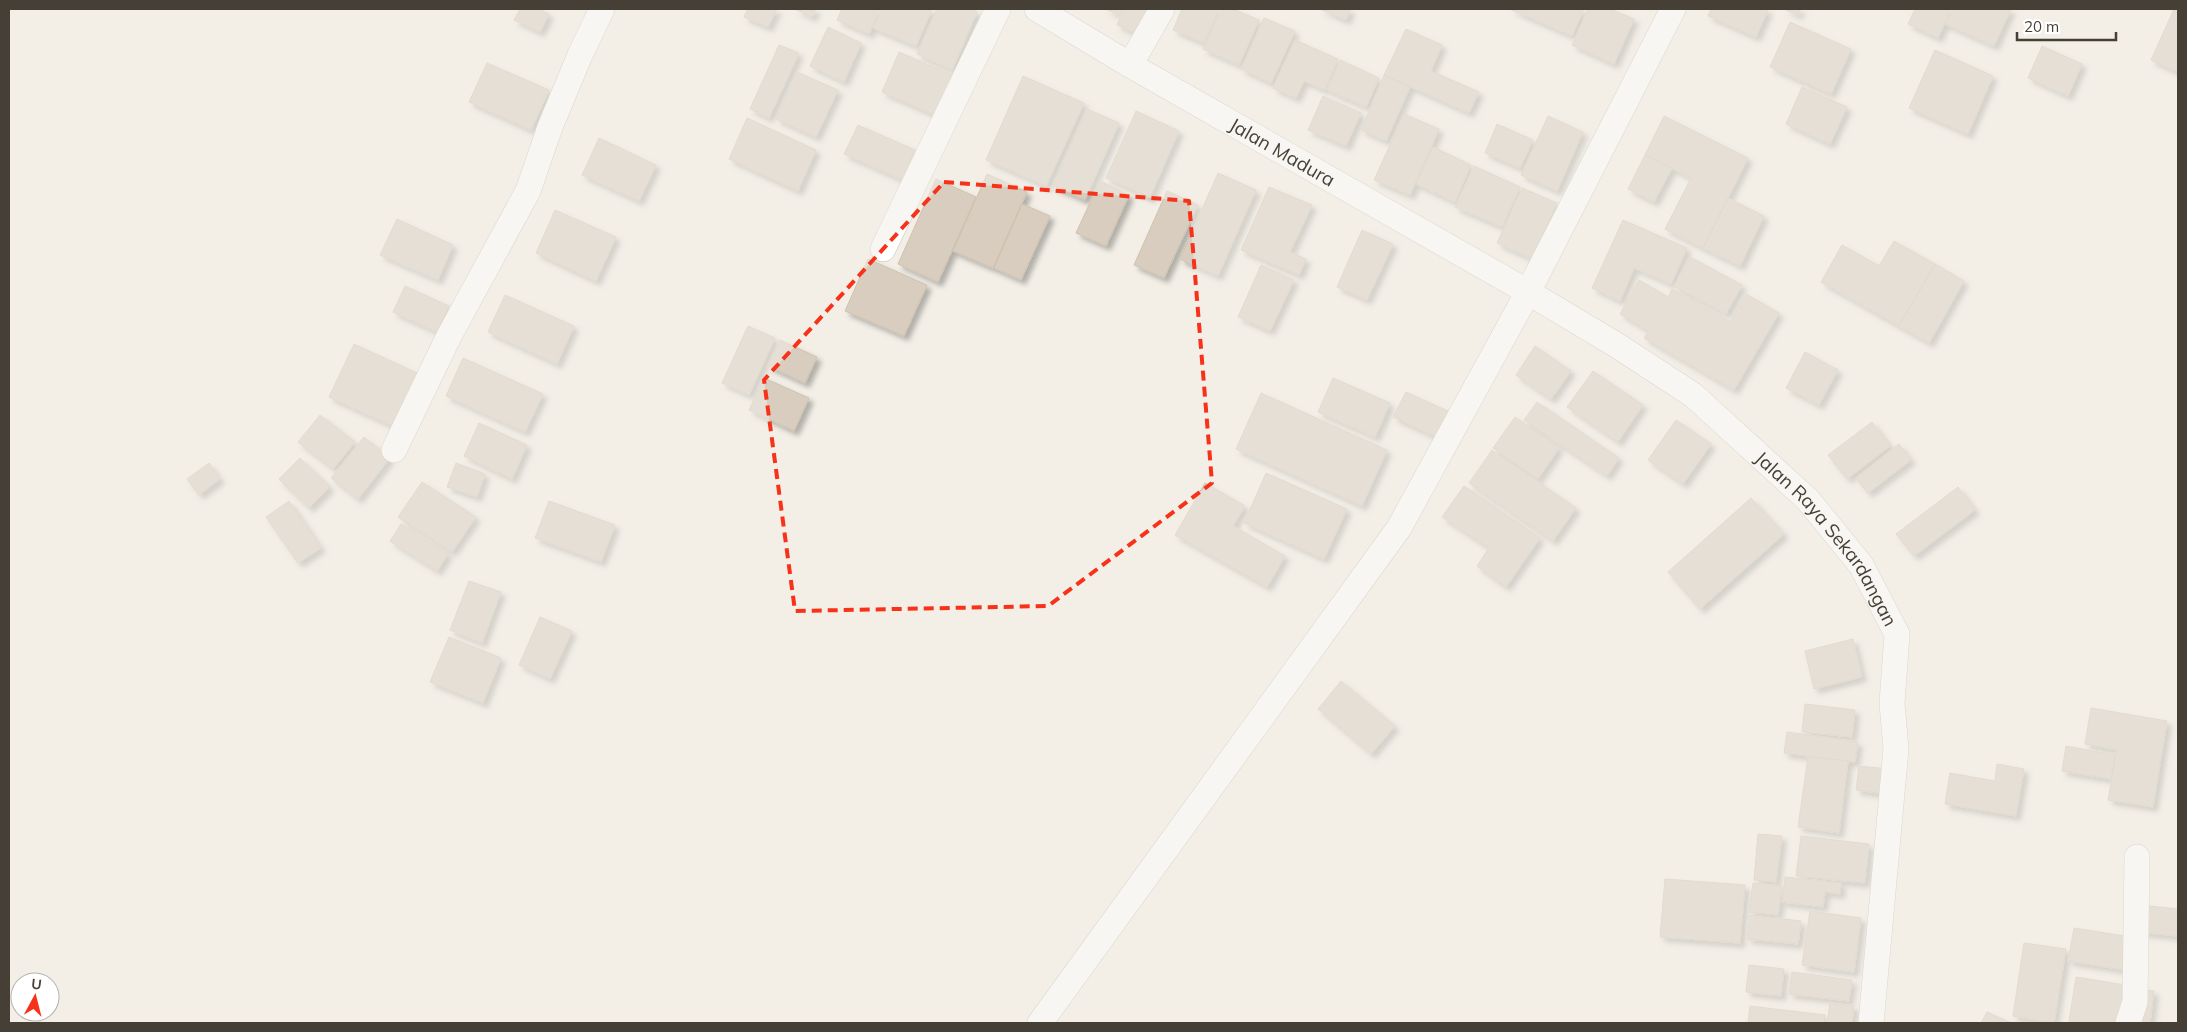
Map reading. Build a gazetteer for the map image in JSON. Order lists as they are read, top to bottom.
{
  "streets": {
    "street": ["Jalan Madura", "Jalan Raya Sekardangan"]
  },
  "crossings": [
    ["Jalan Madura", "Jalan Raya Sekardangan"]
  ],
  "scale_bar": "20 m",
  "north": "top"
}
